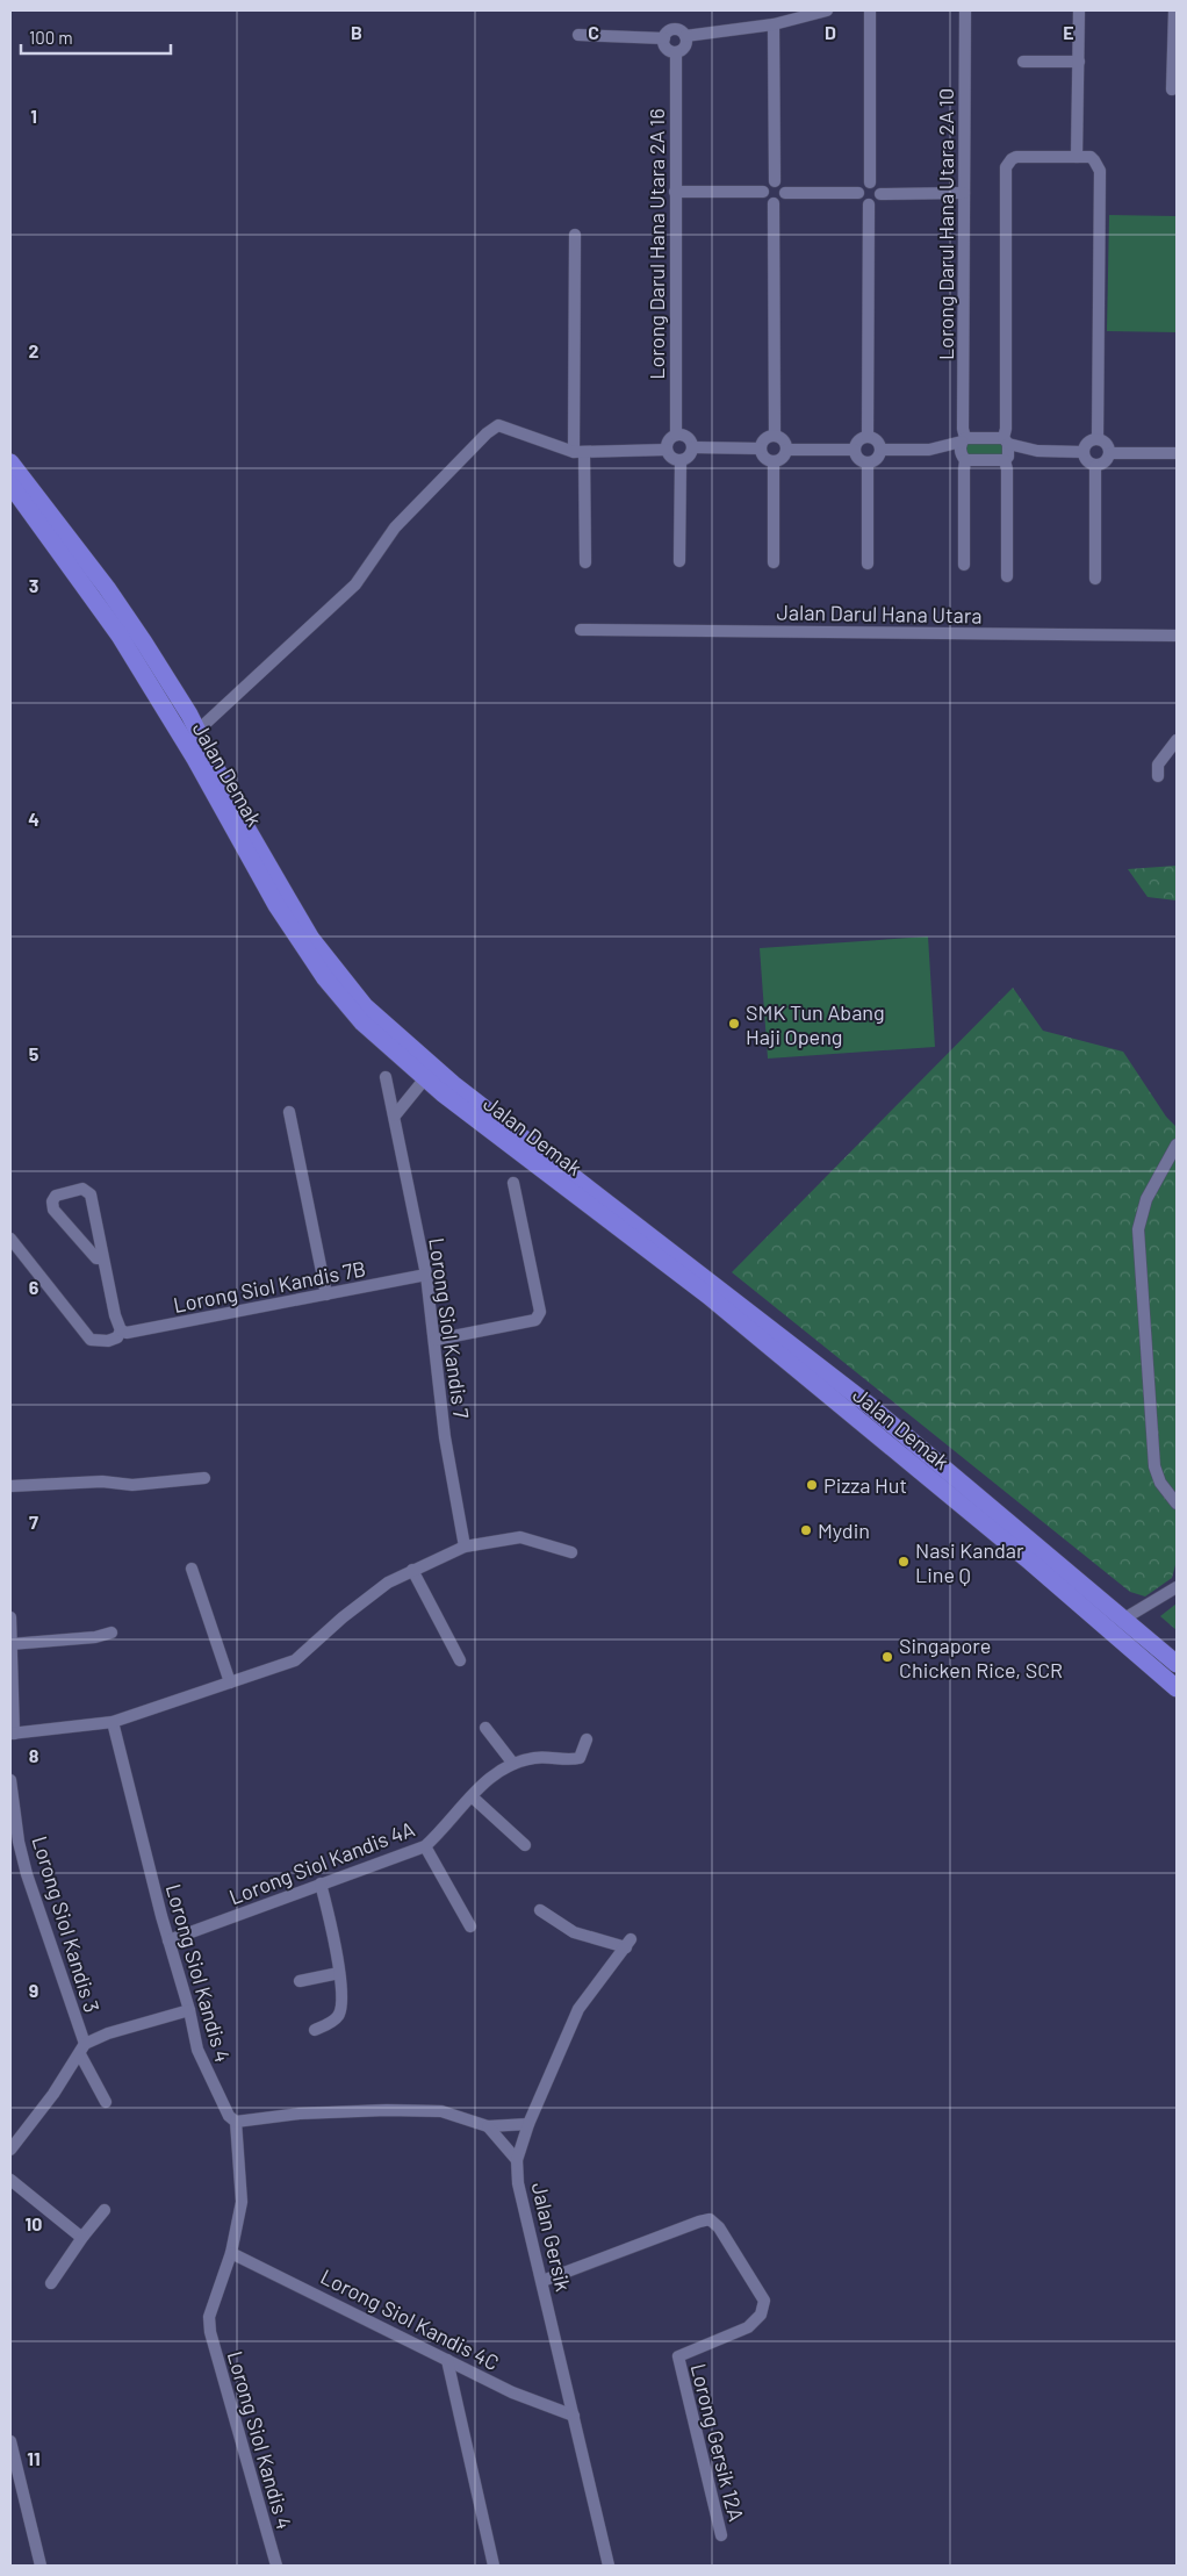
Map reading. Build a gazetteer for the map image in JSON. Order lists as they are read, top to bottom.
{
  "streets": {
    "highway": ["Jalan Demak"],
    "street": [
      "Lorong Darul Hana Utara 2A 10",
      "Lorong Darul Hana Utara 2A 16",
      "Jalan Darul Hana Utara",
      "Lorong Siol Kandis 7B",
      "Lorong Siol Kandis 7",
      "Lorong Siol Kandis 4A",
      "Lorong Siol Kandis 3",
      "Lorong Siol Kandis 4",
      "Jalan Gersik",
      "Lorong Siol Kandis 4C",
      "Lorong Gersik 12A"
    ]
  },
  "crossings": [
    ["Lorong Siol Kandis 7B", "Lorong Siol Kandis 7"],
    ["Lorong Siol Kandis 4A", "Lorong Siol Kandis 4"],
    ["Lorong Siol Kandis 4", "Lorong Siol Kandis 4C"],
    ["Jalan Gersik", "Lorong Siol Kandis 4C"],
    ["Jalan Gersik", "Lorong Gersik 12A"]
  ],
  "places": [
    "SMK Tun Abang Haji Openg",
    "Pizza Hut",
    "Mydin",
    "Nasi Kandar Line Q",
    "Singapore Chicken Rice, SCR"
  ],
  "scale_bar": "100 m",
  "grid": {
    "columns": [
      "B",
      "C",
      "D",
      "E"
    ],
    "rows": [
      "1",
      "2",
      "3",
      "4",
      "5",
      "6",
      "7",
      "8",
      "9",
      "10",
      "11"
    ]
  }
}
